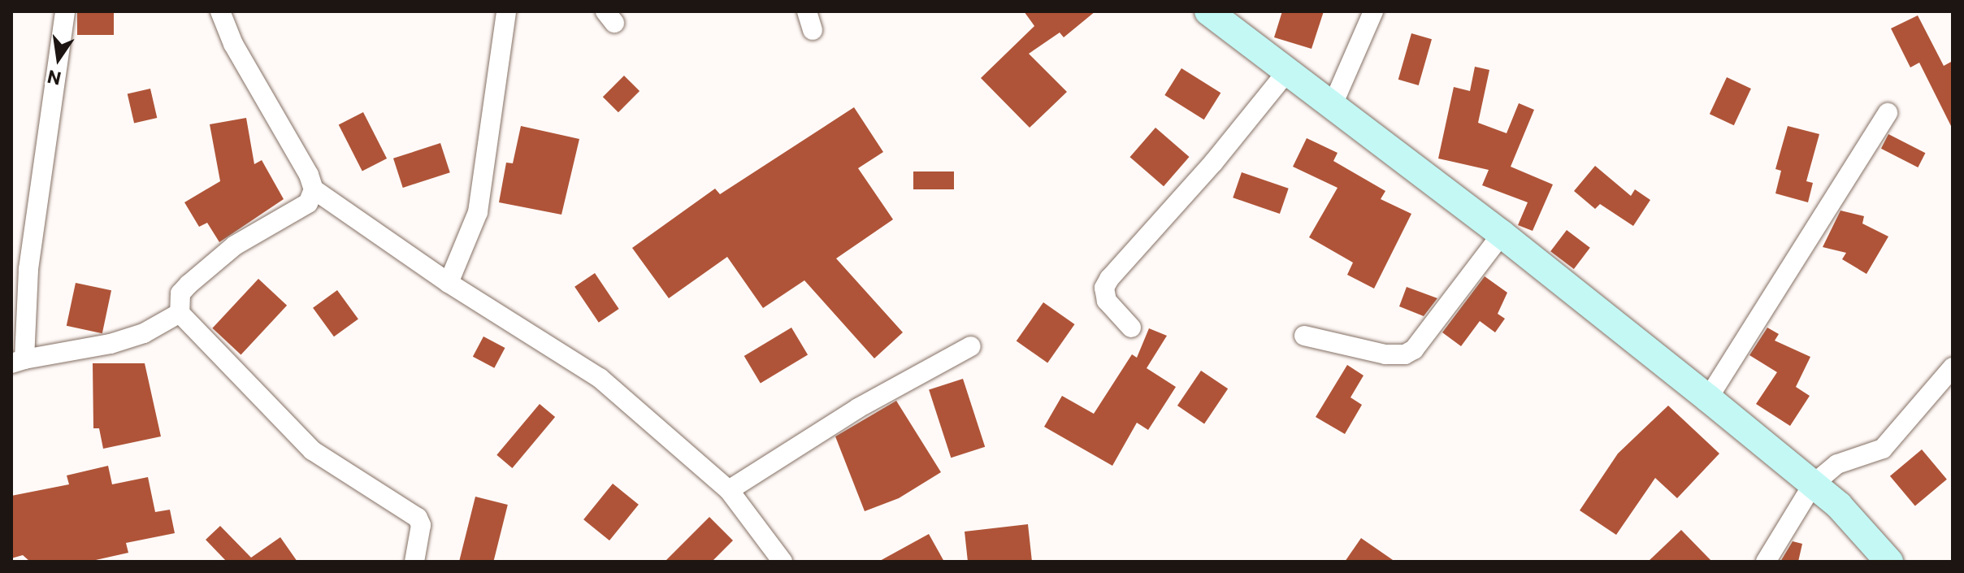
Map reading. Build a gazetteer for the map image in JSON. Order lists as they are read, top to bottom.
{
  "north": "bottom"
}
